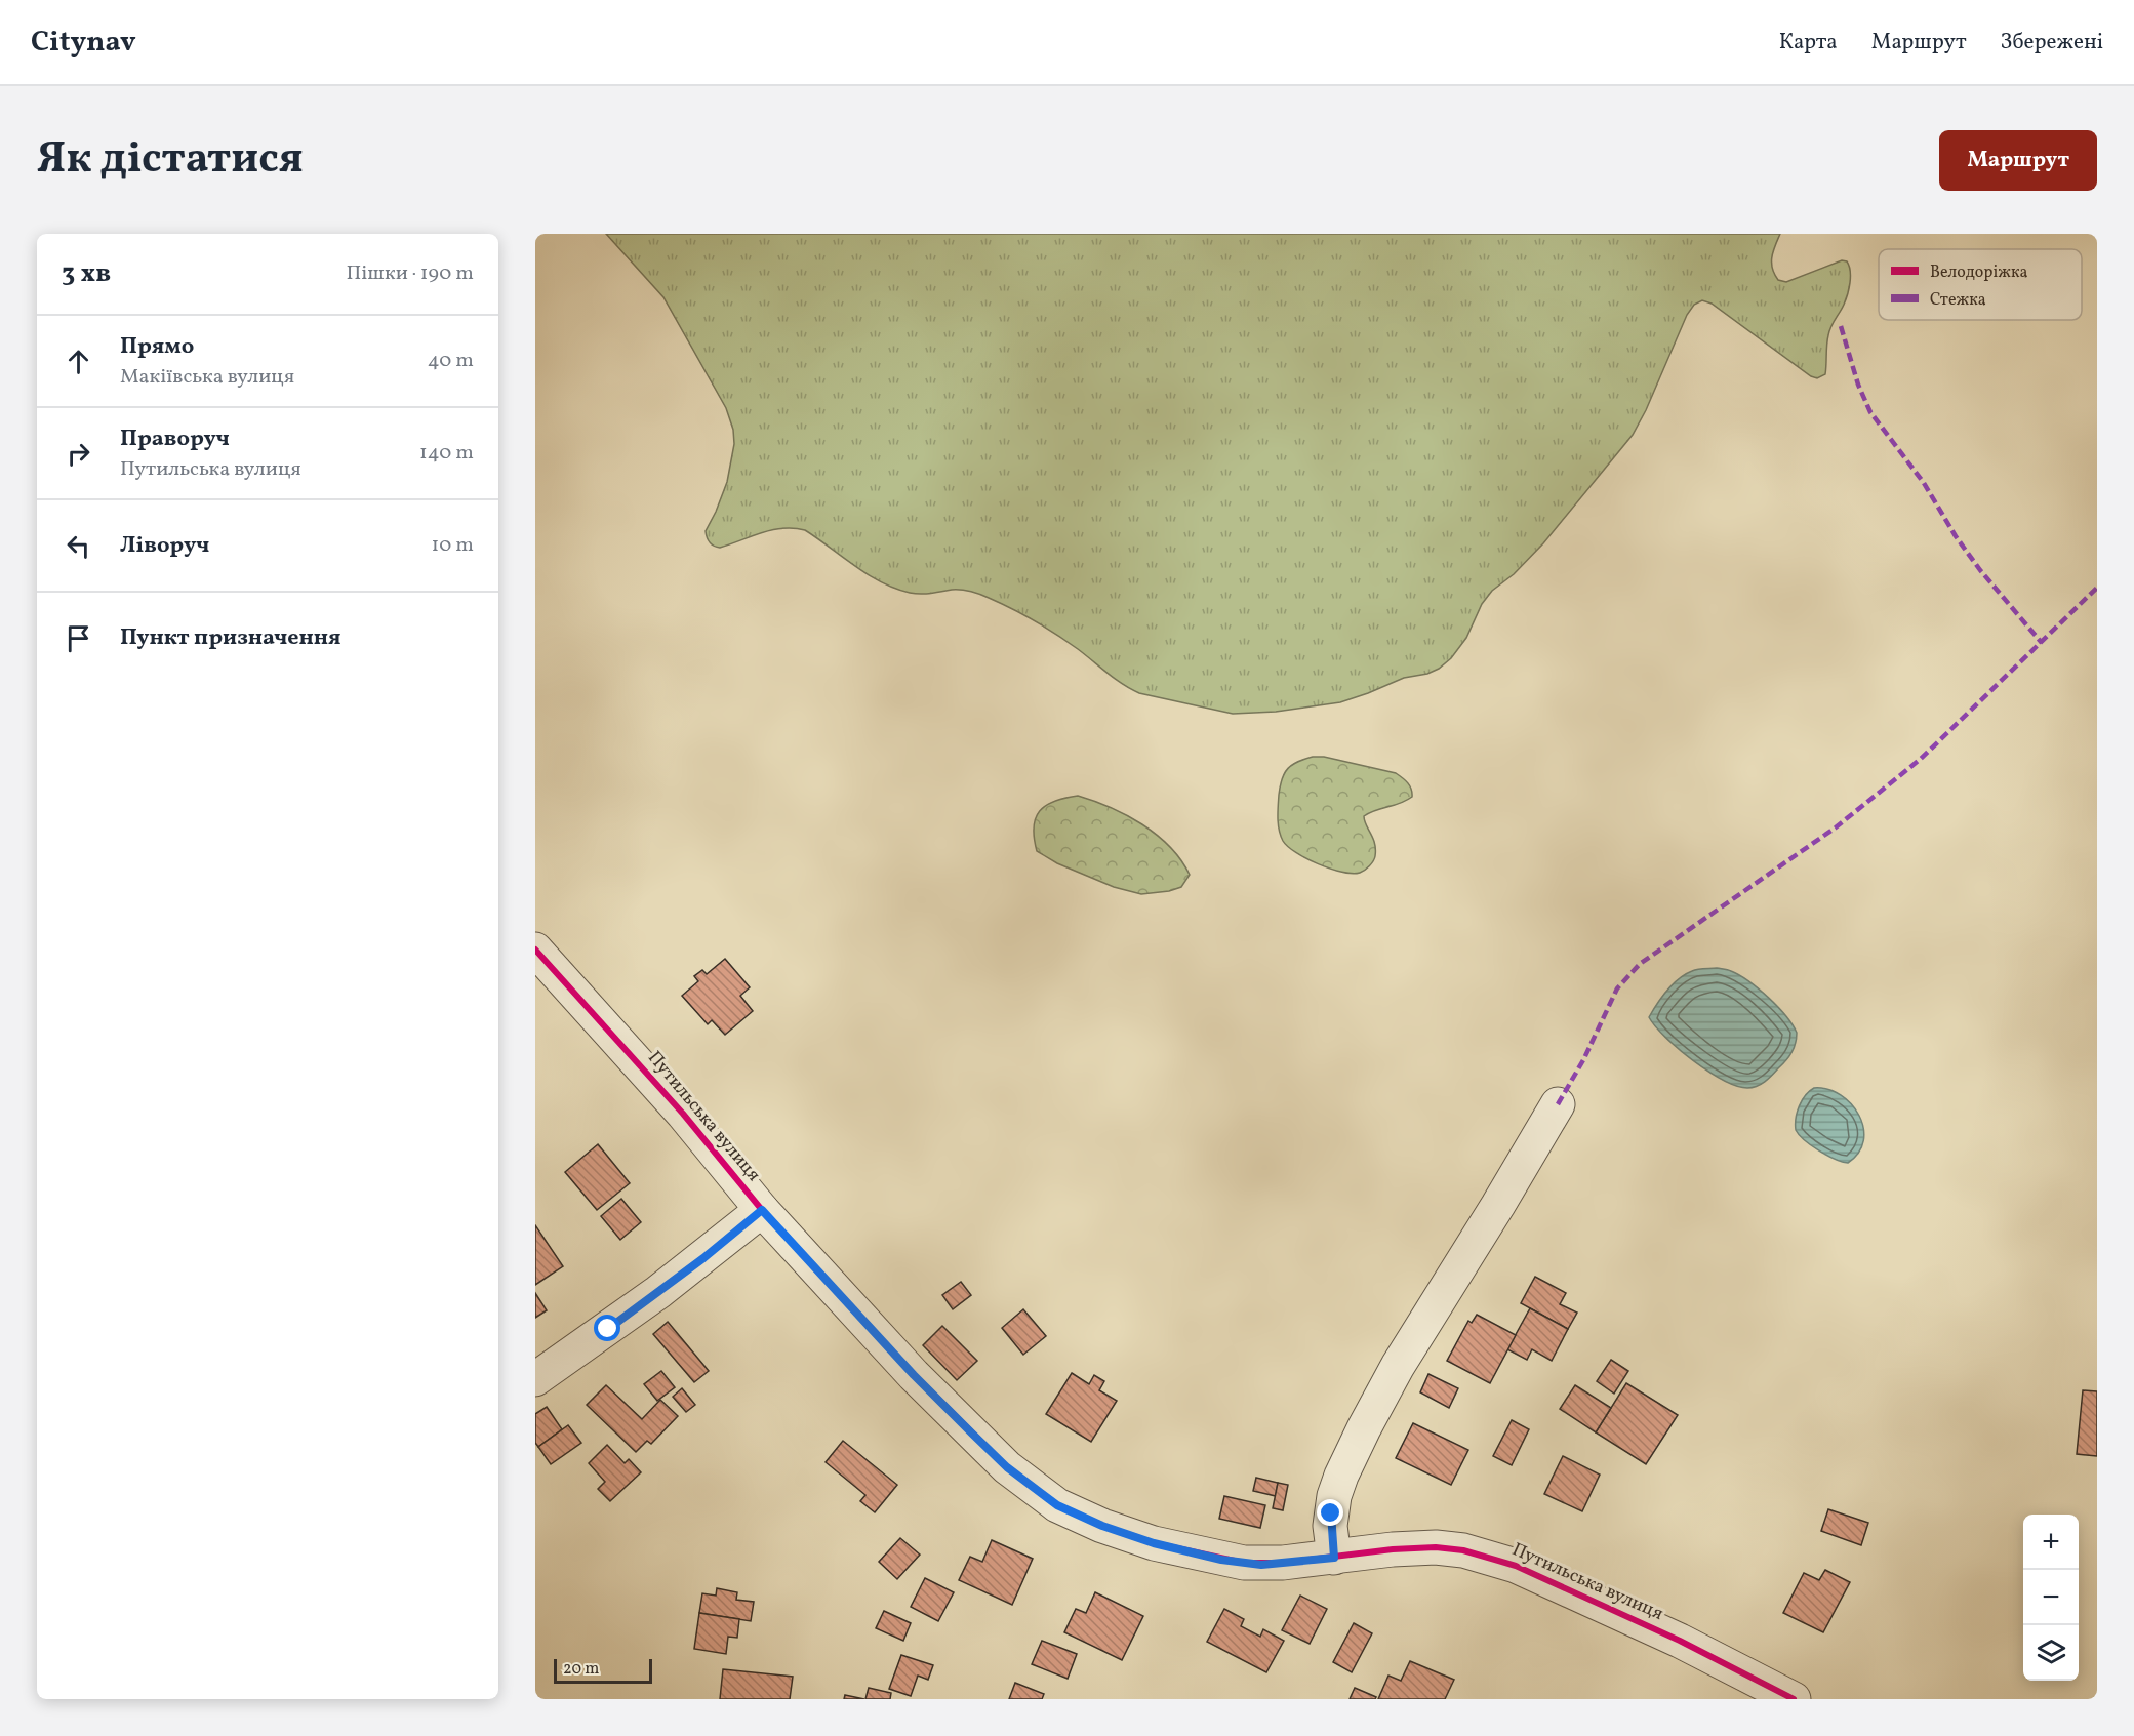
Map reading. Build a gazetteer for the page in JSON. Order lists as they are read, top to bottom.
{
  "streets": {
    "street": ["Путильська вулиця"]
  },
  "legend": ["Велодоріжка", "Стежка"],
  "scale_bar": "20 m",
  "page": {
    "header": "Citynav",
    "nav": ["Карта", "Маршрут", "Збережені"],
    "title": "Як дістатися",
    "buttons": "Маршрут",
    "heading": ["3 хв", "Пішки · 190 m"],
    "list": [
      ["Прямо", "Макіївська вулиця", "40 m"],
      ["Праворуч", "Путильська вулиця", "140 m"],
      ["Ліворуч", "10 m"],
      "Пункт призначення"
    ],
    "map_buttons": ["+", "−"],
    "scale": "20 m"
  }
}
